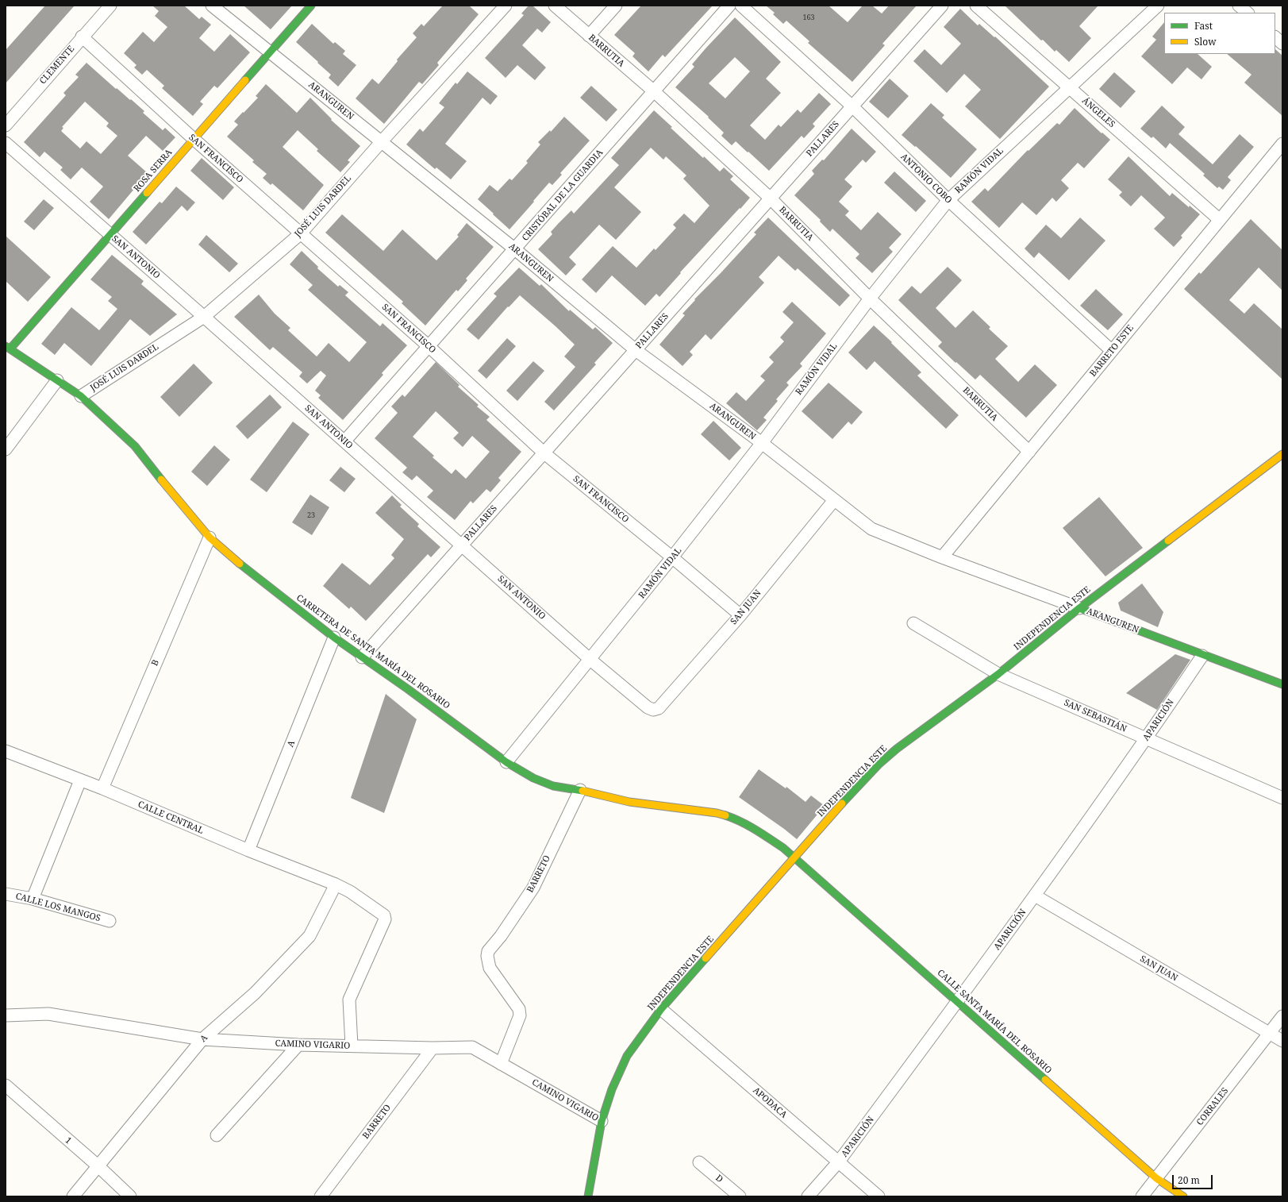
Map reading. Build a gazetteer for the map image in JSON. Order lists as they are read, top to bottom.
{
  "streets": {
    "main road": [
      "ARANGUREN",
      "ROSA SERRA",
      "INDEPENDENCIA ESTE",
      "CARRETERA DE SANTA MARÍA DEL ROSARIO",
      "CALLE SANTA MARÍA DEL ROSARIO"
    ],
    "street": [
      "BARRUTIA",
      "CLEMENTE",
      "ÁNGELES",
      "PALLARES",
      "SAN FRANCISCO",
      "RAMÓN VIDAL",
      "ANTONIO COBO",
      "CRISTÓBAL DE LA GUARDIA",
      "JOSÉ LUIS DARDEL",
      "SAN ANTONIO",
      "BARRETO ESTE",
      "SAN JUAN",
      "B",
      "SAN SEBASTIÁN",
      "APARICIÓN",
      "A",
      "CALLE CENTRAL",
      "BARRETO",
      "CALLE LOS MANGOS",
      "CAMINO VIGARIO",
      "APODACA",
      "CORRALES",
      "1",
      "D"
    ]
  },
  "crossings": [
    ["BARRUTIA", "PALLARES"],
    ["BARRUTIA", "RAMÓN VIDAL"],
    ["BARRUTIA", "CRISTÓBAL DE LA GUARDIA"],
    ["BARRUTIA", "BARRETO ESTE"],
    ["CLEMENTE", "SAN FRANCISCO"],
    ["ARANGUREN", "PALLARES"],
    ["ARANGUREN", "ROSA SERRA"],
    ["ARANGUREN", "RAMÓN VIDAL"],
    ["ARANGUREN", "CRISTÓBAL DE LA GUARDIA"],
    ["ARANGUREN", "JOSÉ LUIS DARDEL"],
    ["ARANGUREN", "BARRETO ESTE"],
    ["ARANGUREN", "SAN JUAN"],
    ["ARANGUREN", "INDEPENDENCIA ESTE"],
    ["ARANGUREN", "APARICIÓN"],
    ["ÁNGELES", "RAMÓN VIDAL"],
    ["ÁNGELES", "BARRETO ESTE"],
    ["PALLARES", "SAN FRANCISCO"],
    ["PALLARES", "ANTONIO COBO"],
    ["PALLARES", "SAN ANTONIO"],
    ["PALLARES", "CARRETERA DE SANTA MARÍA DEL ROSARIO"],
    ["SAN FRANCISCO", "ROSA SERRA"],
    ["SAN FRANCISCO", "RAMÓN VIDAL"],
    ["SAN FRANCISCO", "CRISTÓBAL DE LA GUARDIA"],
    ["SAN FRANCISCO", "JOSÉ LUIS DARDEL"],
    ["SAN FRANCISCO", "SAN JUAN"],
    ["ROSA SERRA", "SAN ANTONIO"],
    ["ROSA SERRA", "CARRETERA DE SANTA MARÍA DEL ROSARIO"],
    ["RAMÓN VIDAL", "ANTONIO COBO"],
    ["RAMÓN VIDAL", "SAN ANTONIO"],
    ["RAMÓN VIDAL", "CARRETERA DE SANTA MARÍA DEL ROSARIO"],
    ["ANTONIO COBO", "BARRETO ESTE"],
    ["CRISTÓBAL DE LA GUARDIA", "SAN ANTONIO"],
    ["JOSÉ LUIS DARDEL", "SAN ANTONIO"],
    ["JOSÉ LUIS DARDEL", "CARRETERA DE SANTA MARÍA DEL ROSARIO"],
    ["SAN ANTONIO", "SAN JUAN"],
    ["SAN JUAN", "APARICIÓN"],
    ["SAN JUAN", "CORRALES"],
    ["INDEPENDENCIA ESTE", "CARRETERA DE SANTA MARÍA DEL ROSARIO"],
    ["INDEPENDENCIA ESTE", "SAN SEBASTIÁN"],
    ["INDEPENDENCIA ESTE", "CALLE SANTA MARÍA DEL ROSARIO"],
    ["INDEPENDENCIA ESTE", "CAMINO VIGARIO"],
    ["INDEPENDENCIA ESTE", "APODACA"],
    ["CARRETERA DE SANTA MARÍA DEL ROSARIO", "B"],
    ["CARRETERA DE SANTA MARÍA DEL ROSARIO", "A"],
    ["CARRETERA DE SANTA MARÍA DEL ROSARIO", "BARRETO"],
    ["CARRETERA DE SANTA MARÍA DEL ROSARIO", "CALLE SANTA MARÍA DEL ROSARIO"],
    ["B", "CALLE CENTRAL"],
    ["SAN SEBASTIÁN", "APARICIÓN"],
    ["APARICIÓN", "CALLE SANTA MARÍA DEL ROSARIO"],
    ["APARICIÓN", "APODACA"],
    ["A", "CALLE CENTRAL"],
    ["A", "CAMINO VIGARIO"],
    ["A", "1"],
    ["CALLE CENTRAL", "CAMINO VIGARIO"],
    ["BARRETO", "CAMINO VIGARIO"],
    ["CALLE SANTA MARÍA DEL ROSARIO", "CORRALES"]
  ],
  "house_numbers": ["163", "23"],
  "legend": ["Fast", "Slow"],
  "scale_bar": "20 m"
}
